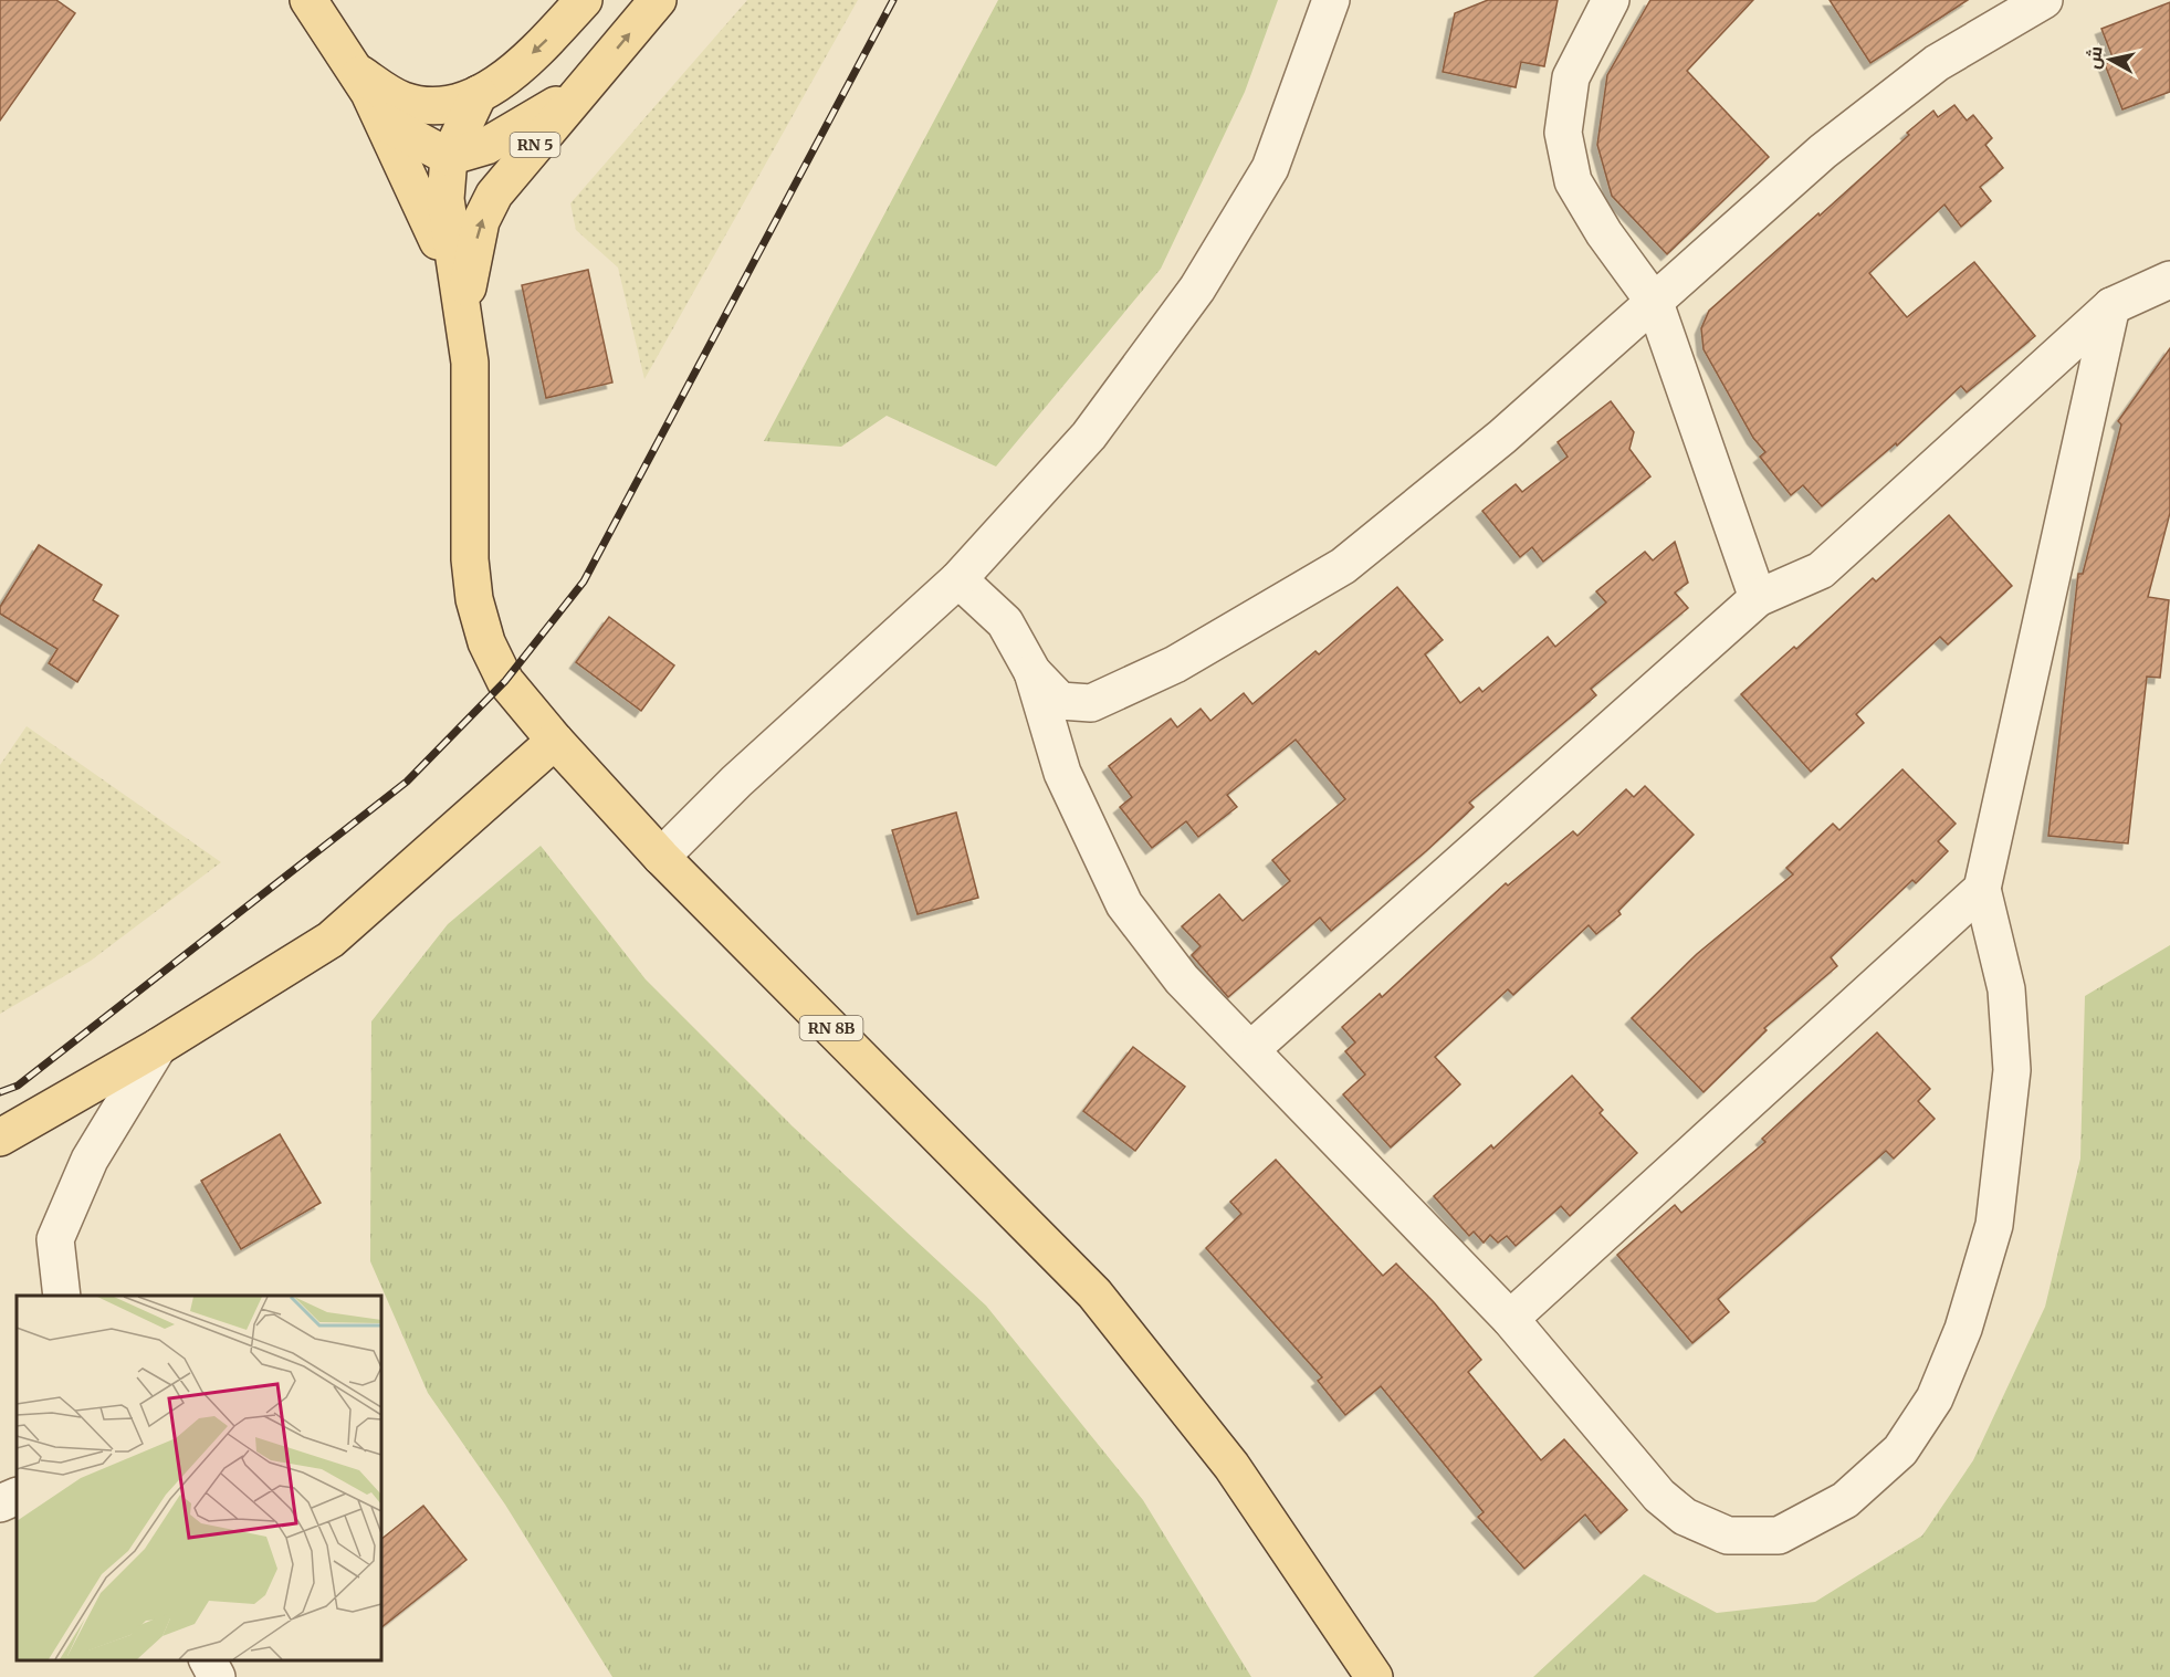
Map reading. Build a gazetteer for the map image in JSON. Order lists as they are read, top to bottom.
{
  "streets": {
    "main road": ["RN 5", "RN 8B"]
  },
  "crossings": [
    ["RN 5", "RN 8B"]
  ],
  "north": "left"
}
